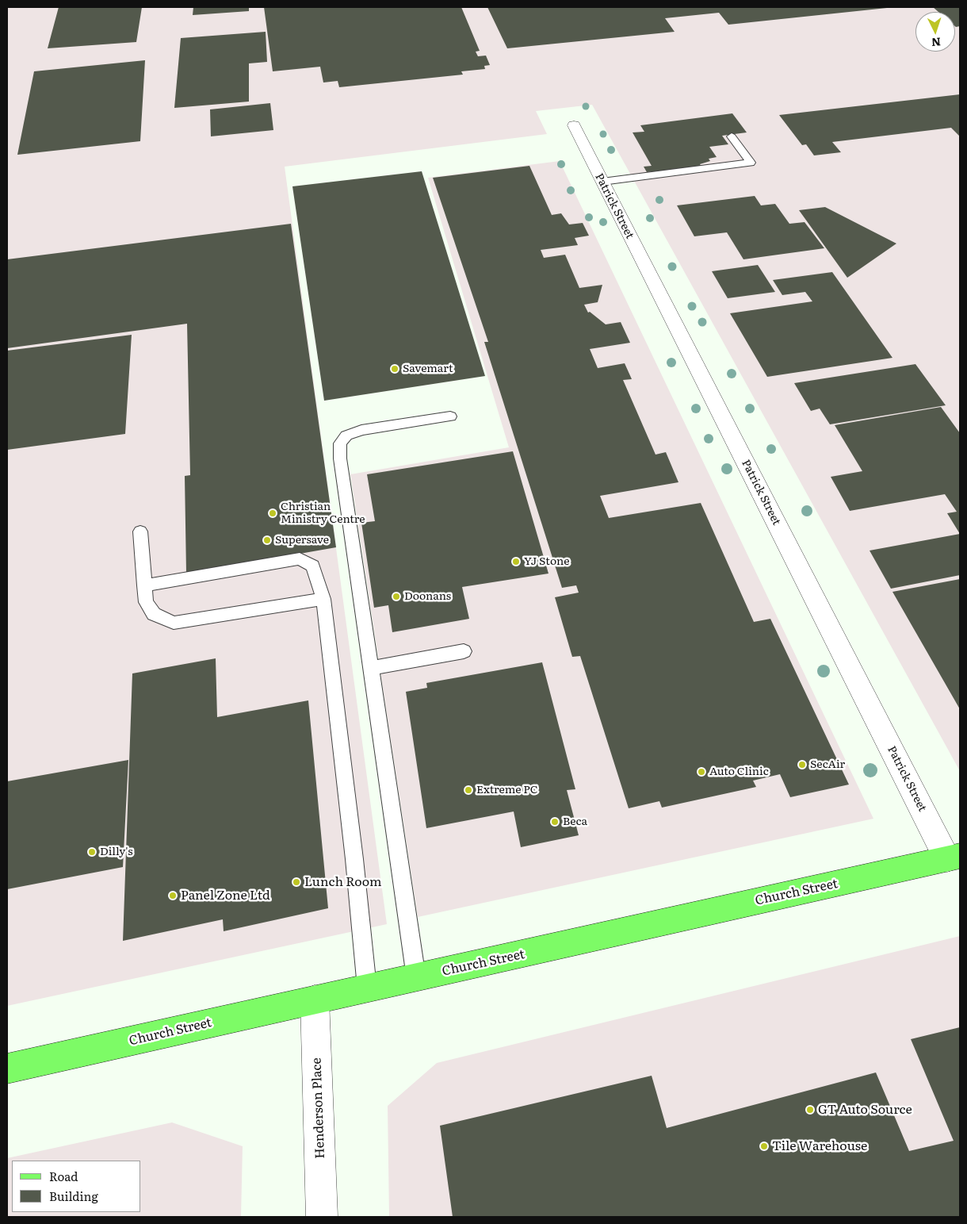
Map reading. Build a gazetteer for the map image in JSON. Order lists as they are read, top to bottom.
{
  "streets": {
    "main road": ["Church Street"],
    "street": ["Patrick Street", "Henderson Place"]
  },
  "crossings": [
    ["Patrick Street", "Church Street"],
    ["Church Street", "Henderson Place"]
  ],
  "places": [
    "Savemart",
    "Christian Ministry Centre",
    "Supersave",
    "YJ Stone",
    "Doonans",
    "SecAir",
    "Auto Clinic",
    "Extreme PC",
    "Beca",
    "Dilly's",
    "Lunch Room",
    "Panel Zone Ltd",
    "GT Auto Source",
    "Tile Warehouse"
  ],
  "legend": ["Road", "Building"],
  "north": "bottom"
}
